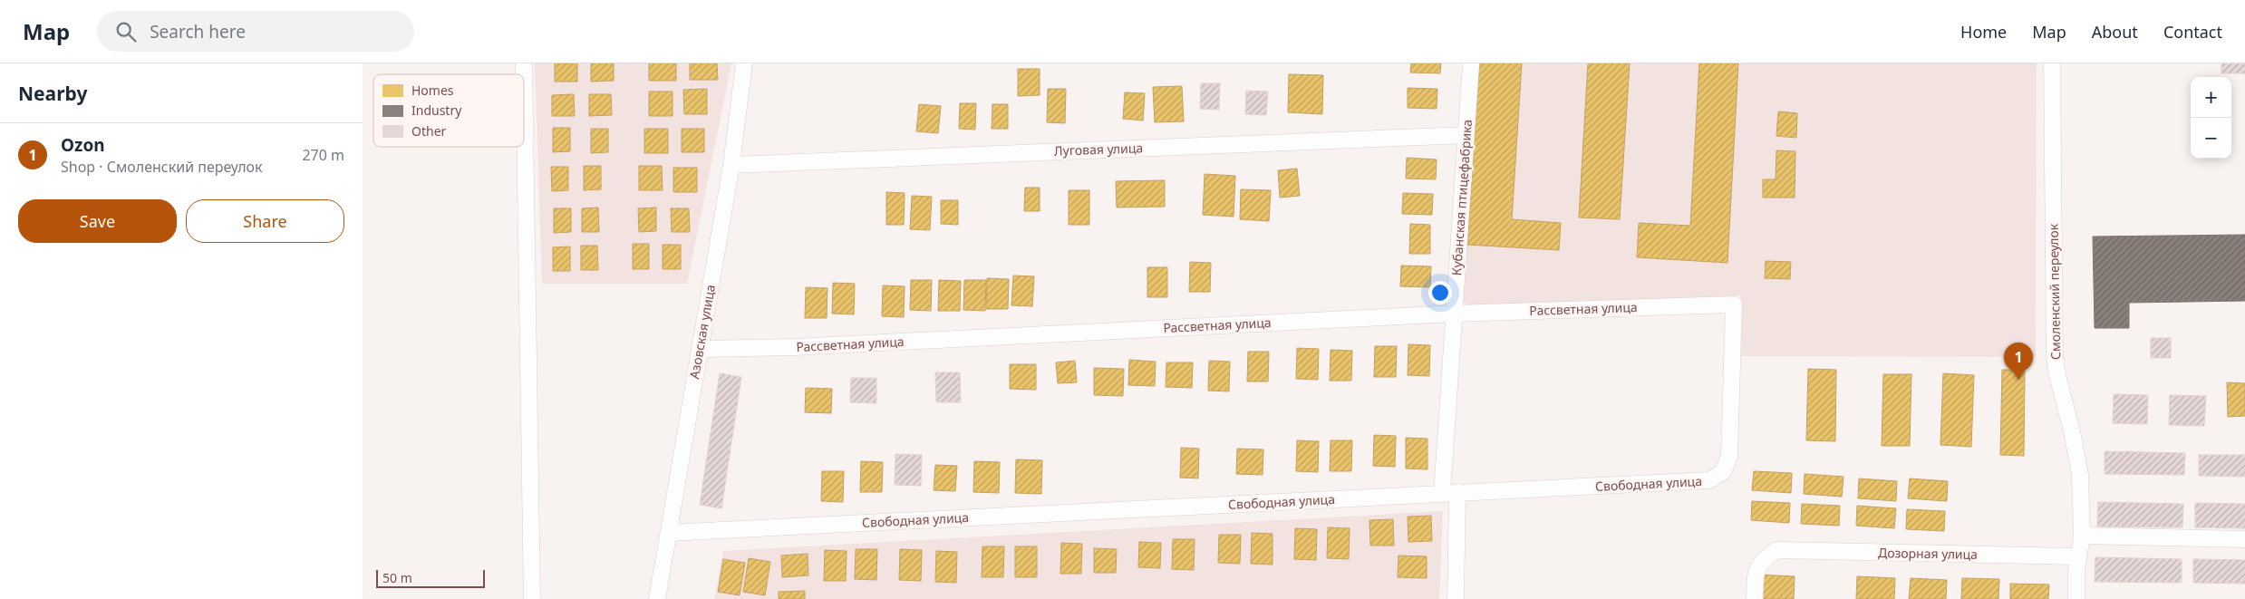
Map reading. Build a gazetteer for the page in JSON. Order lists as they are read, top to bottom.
{
  "streets": {
    "street": [
      "Луговая улица",
      "Кубанская птицефабрика",
      "Смоленский переулок",
      "Рассветная улица",
      "Азовская улица",
      "Свободная улица",
      "Дозорная улица"
    ]
  },
  "crossings": [
    ["Луговая улица", "Кубанская птицефабрика"],
    ["Луговая улица", "Азовская улица"],
    ["Кубанская птицефабрика", "Рассветная улица"],
    ["Кубанская птицефабрика", "Свободная улица"],
    ["Смоленский переулок", "Дозорная улица"],
    ["Рассветная улица", "Азовская улица"],
    ["Рассветная улица", "Свободная улица"],
    ["Азовская улица", "Свободная улица"]
  ],
  "legend": ["Homes", "Industry", "Other"],
  "scale_bar": "50 m",
  "page": {
    "header": "Map",
    "search": "Search here",
    "nav": [
      "Home",
      "Map",
      "About",
      "Contact"
    ],
    "heading": "Nearby",
    "map_buttons": ["+", "−"],
    "list": [
      {
        "mark": "1",
        "name": "Ozon",
        "note": "Shop · Смоленский переулок",
        "value": "270 m"
      }
    ],
    "buttons": ["Save", "Share"],
    "pins": "1",
    "scale": "50 m"
  }
}
